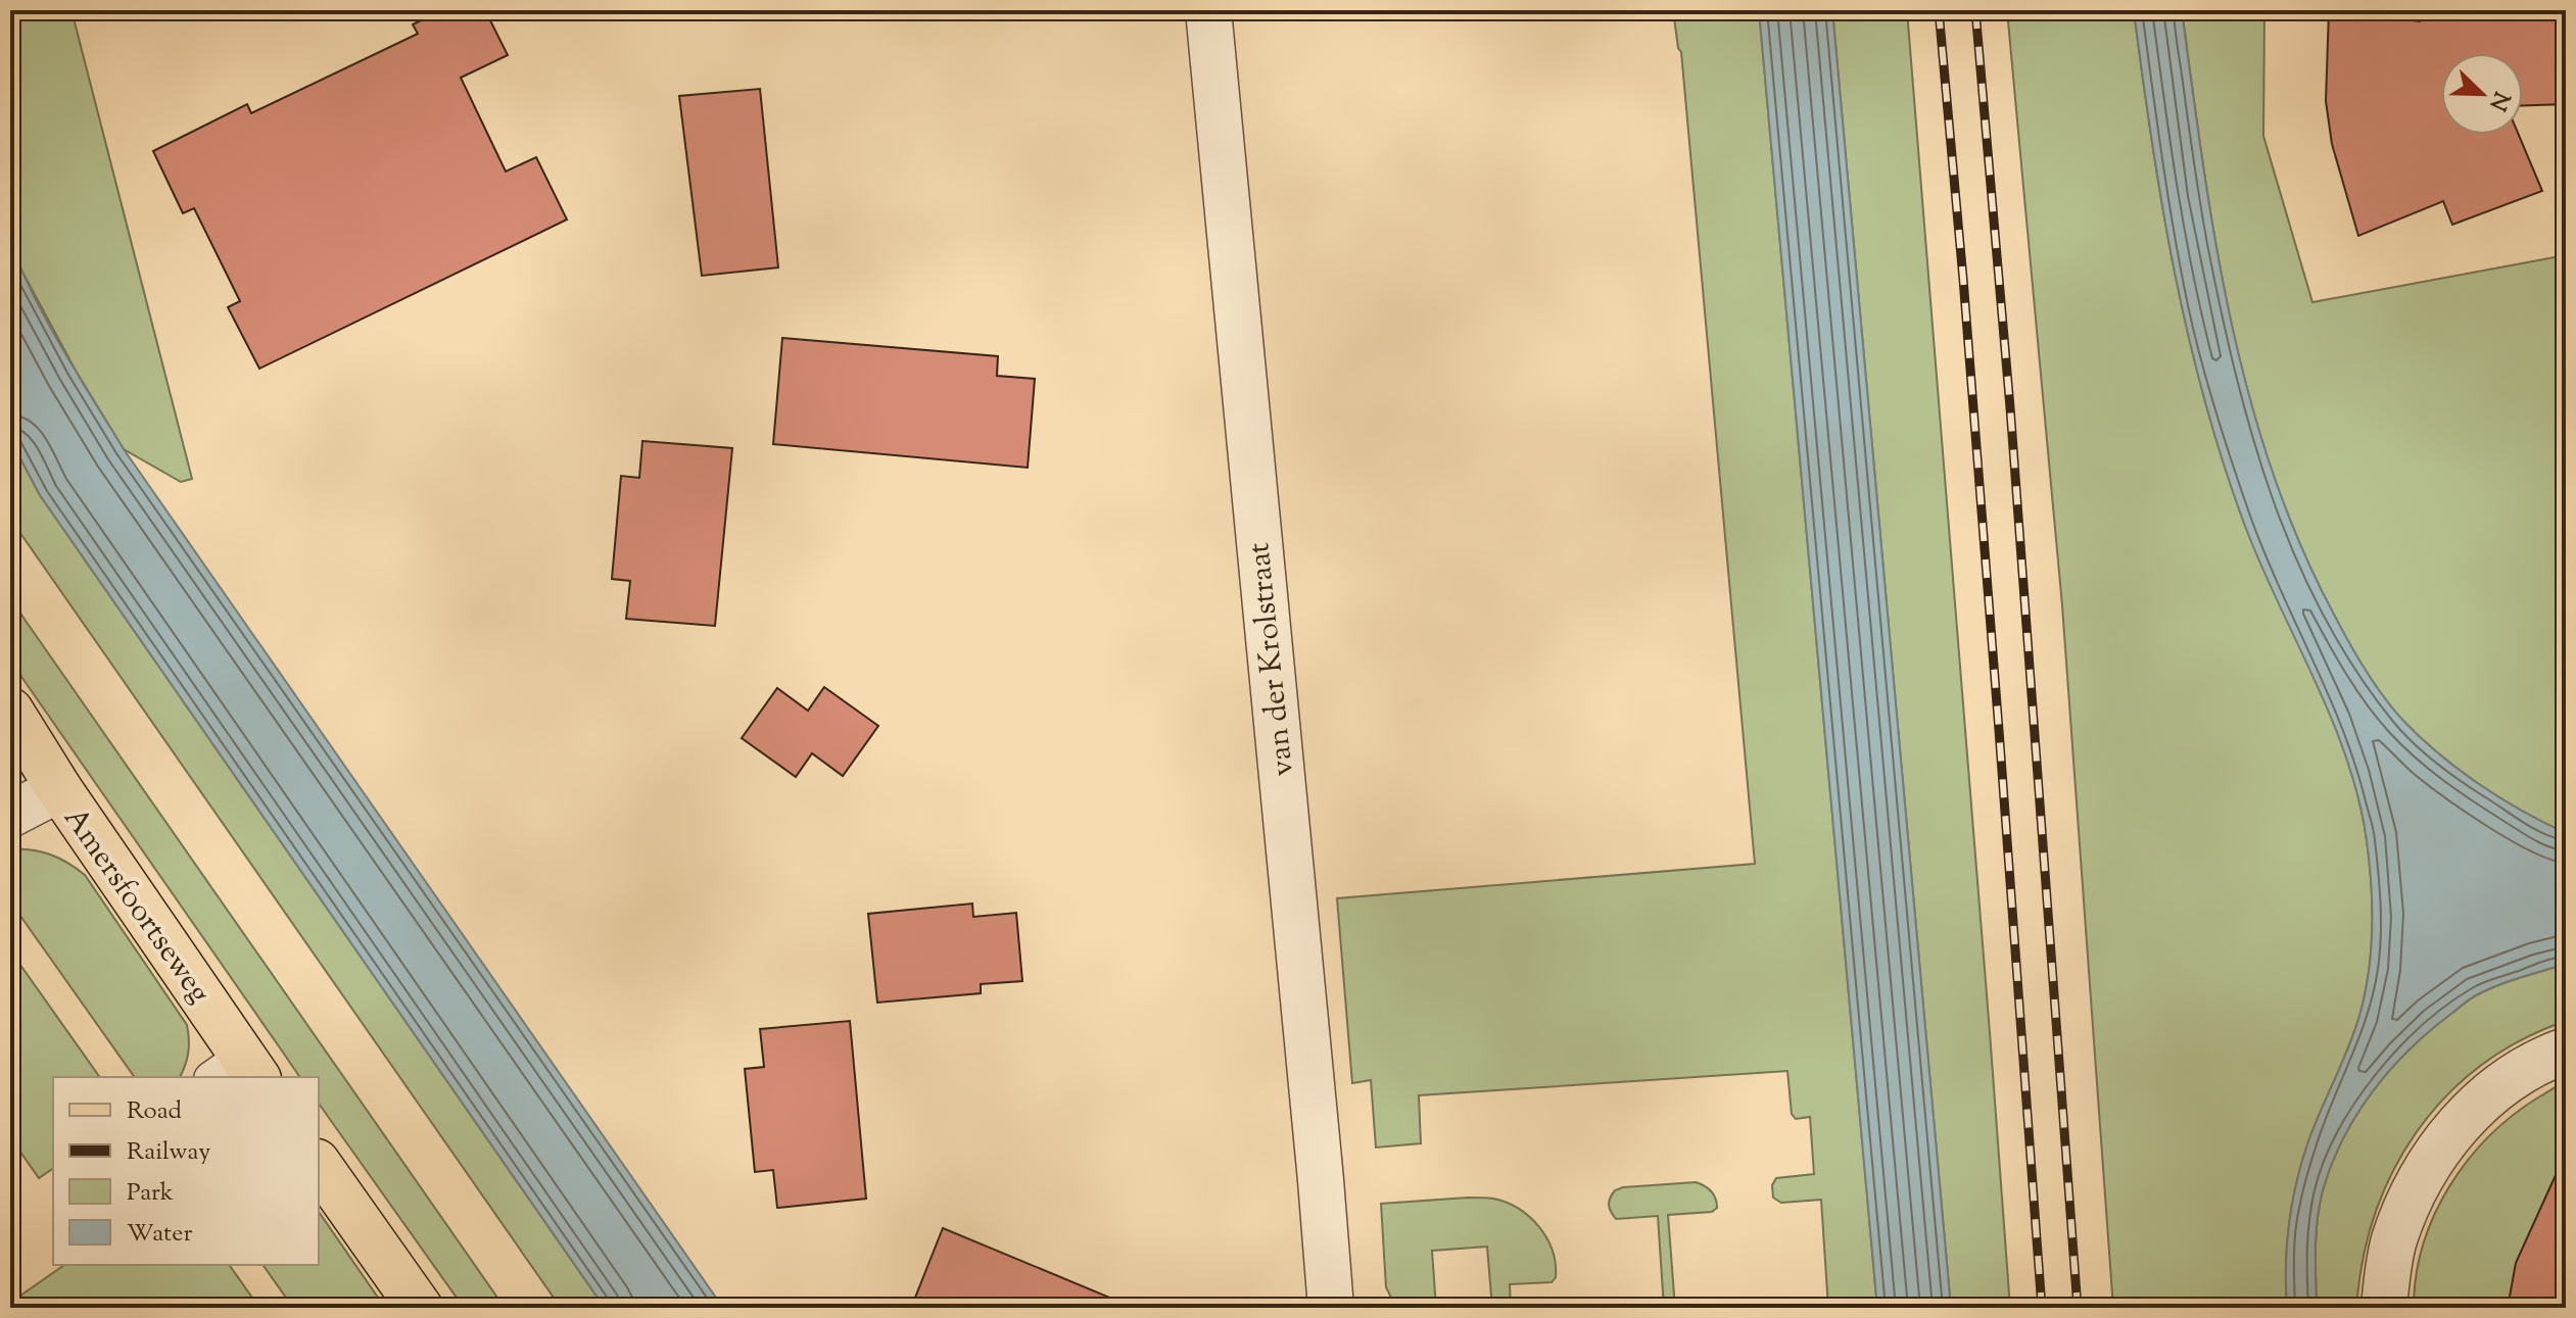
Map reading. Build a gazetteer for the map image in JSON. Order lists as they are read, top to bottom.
{
  "streets": {
    "main road": ["Amersfoortseweg"],
    "street": ["van der Krolstraat"]
  },
  "legend": [
    "Road",
    "Railway",
    "Park",
    "Water"
  ],
  "north": "bottom right"
}
